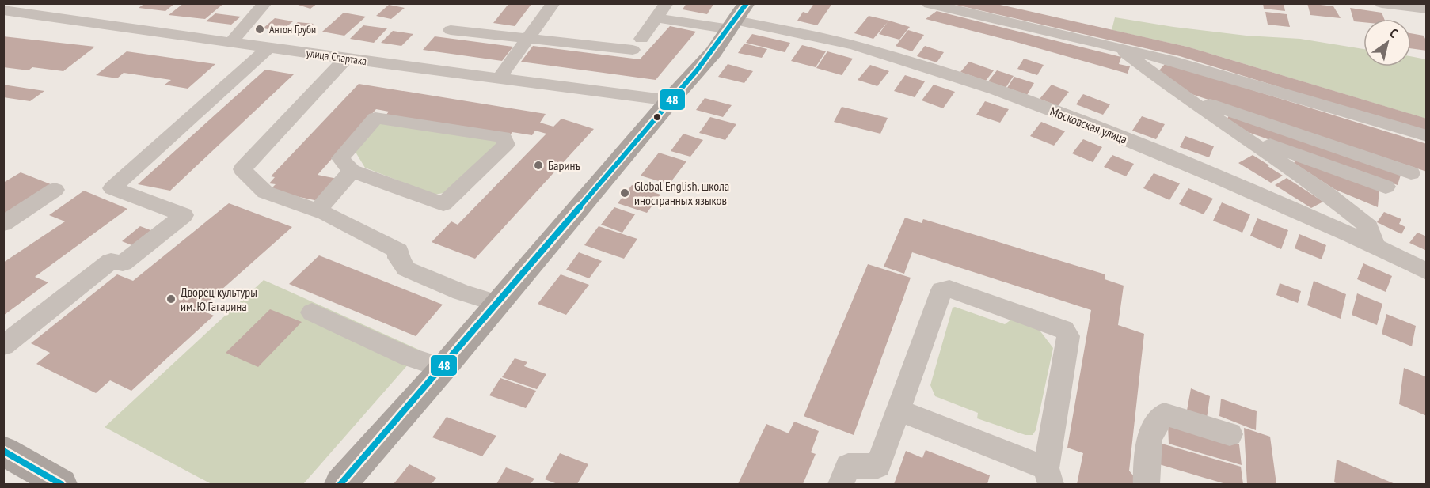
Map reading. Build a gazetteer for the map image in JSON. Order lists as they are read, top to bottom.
{
  "streets": {
    "street": ["улица Спартака", "Московская улица"]
  },
  "places": [
    "Антон Груби",
    "Баринъ",
    "Global English, школа иностранных языков",
    "Дворец культуры им. Ю.Гагарина"
  ],
  "lines": ["transit line 48"],
  "north": "top right"
}
